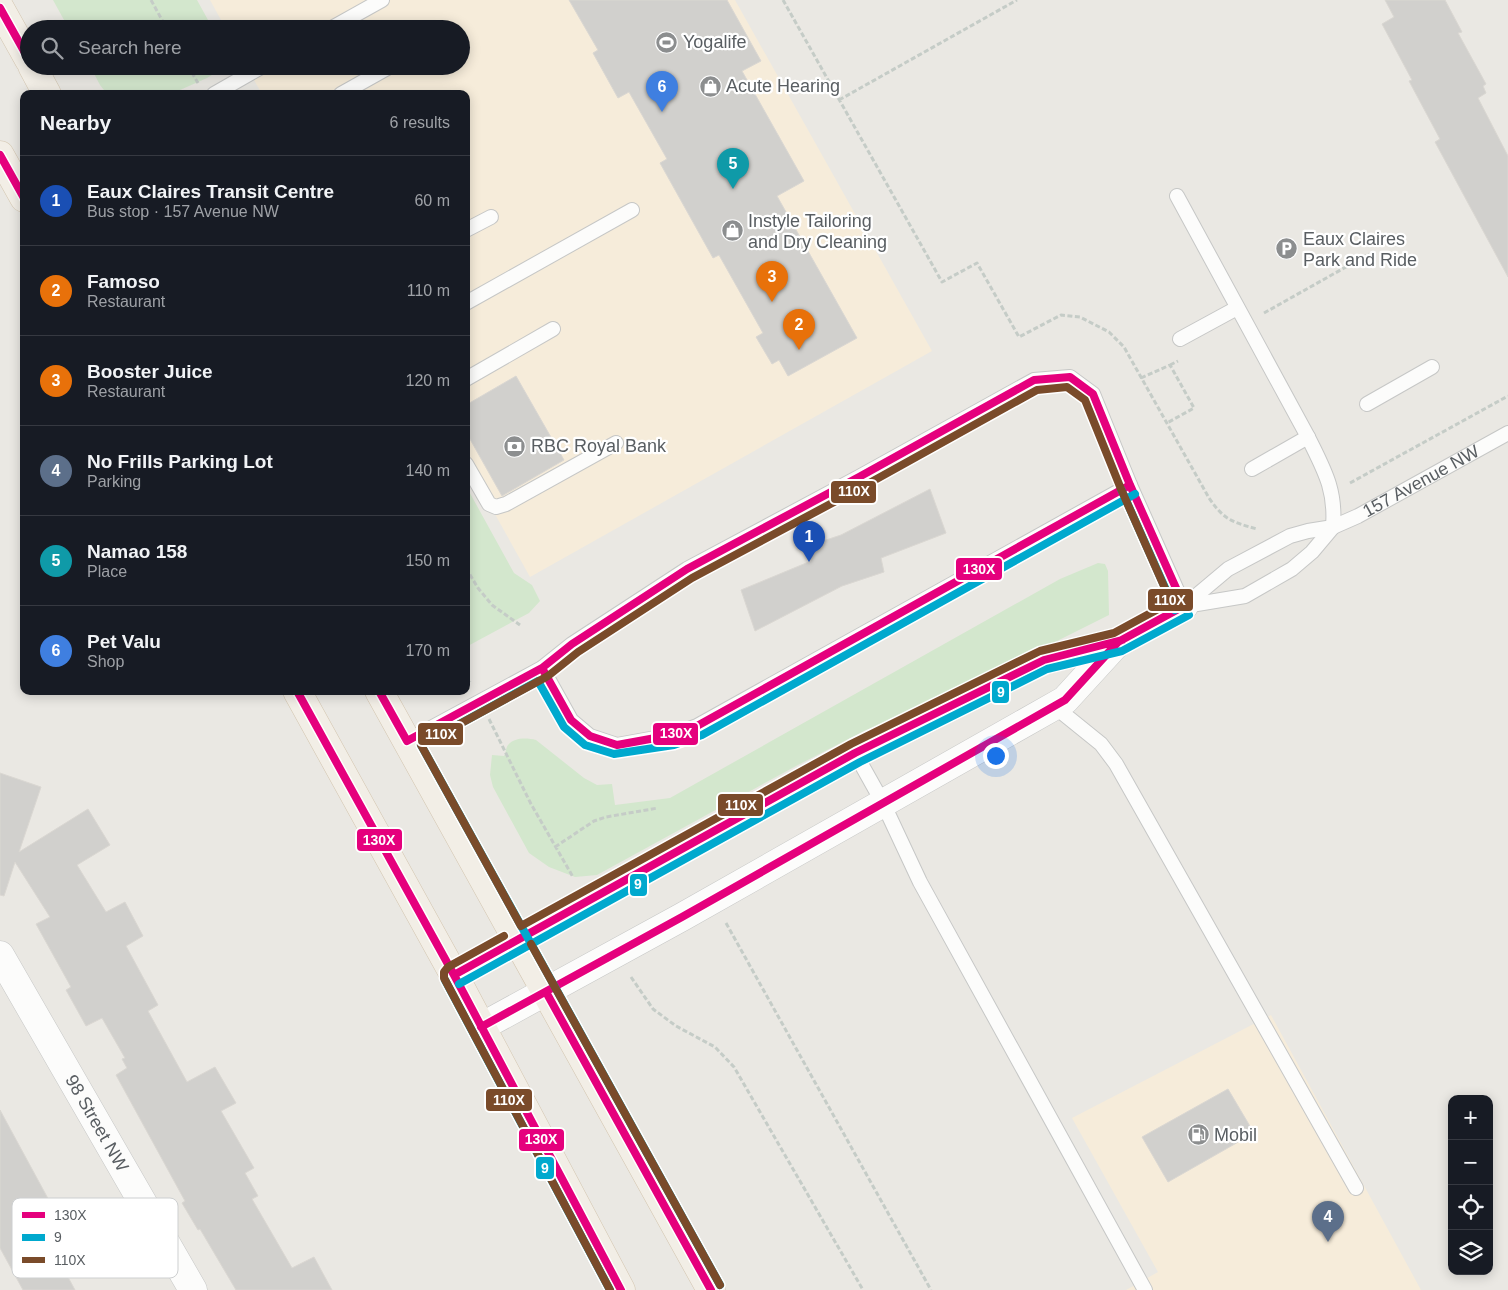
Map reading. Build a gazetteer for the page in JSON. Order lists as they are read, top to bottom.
{
  "streets": {
    "street": ["157 Avenue NW", "98 Street NW"]
  },
  "places": {
    "sports": ["Yogalife"],
    "shop": ["Acute Hearing", "Instyle Tailoring and Dry Cleaning"],
    "parking": ["Eaux Claires Park and Ride"],
    "bank": ["RBC Royal Bank"],
    "fuel station": ["Mobil"]
  },
  "lines": ["transit line 130X", "transit line 110X", "transit line 9"],
  "legend": ["130X", "9", "110X"],
  "page": {
    "search": "Search here",
    "pins": [
      "6",
      "5",
      "3",
      "2",
      "1",
      "4"
    ],
    "heading": ["Nearby", "6 results"],
    "list": [
      {
        "mark": "1",
        "name": "Eaux Claires Transit Centre",
        "note": "Bus stop · 157 Avenue NW",
        "value": "60 m"
      },
      {
        "mark": "2",
        "name": "Famoso",
        "note": "Restaurant",
        "value": "110 m"
      },
      {
        "mark": "3",
        "name": "Booster Juice",
        "note": "Restaurant",
        "value": "120 m"
      },
      {
        "mark": "4",
        "name": "No Frills Parking Lot",
        "note": "Parking",
        "value": "140 m"
      },
      {
        "mark": "5",
        "name": "Namao 158",
        "note": "Place",
        "value": "150 m"
      },
      {
        "mark": "6",
        "name": "Pet Valu",
        "note": "Shop",
        "value": "170 m"
      }
    ],
    "map_buttons": ["+", "−"]
  }
}
